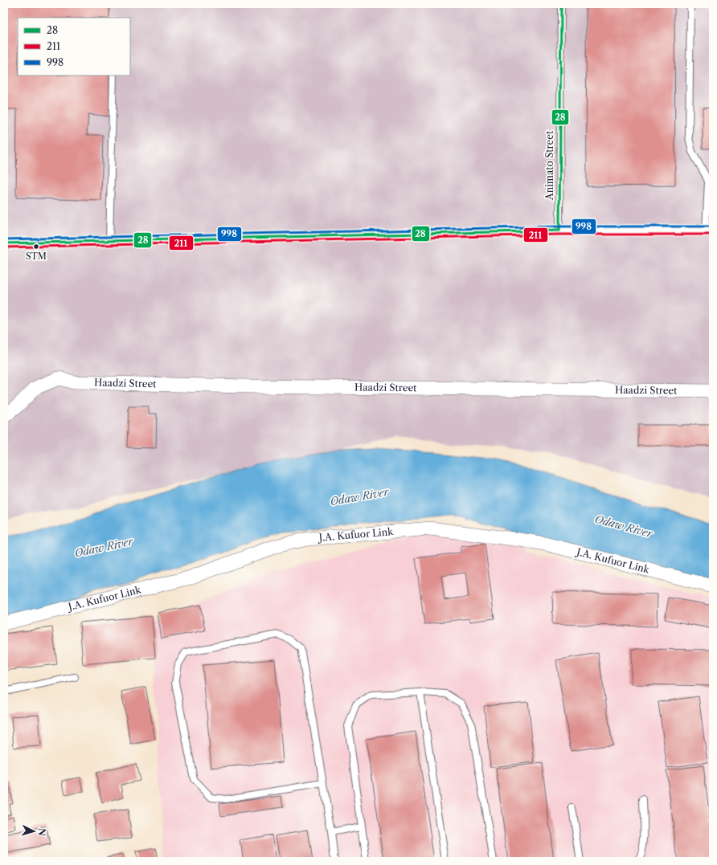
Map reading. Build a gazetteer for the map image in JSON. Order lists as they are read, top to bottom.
{
  "streets": {
    "street": ["Haadzi Street", "J.A. Kufuor Link"],
    "lane": ["Animato Street"]
  },
  "water": ["Odaw River"],
  "places": ["STM"],
  "lines": ["transit line 28", "transit line 998", "transit line 211"],
  "legend": ["28", "211", "998"],
  "north": "right"
}
